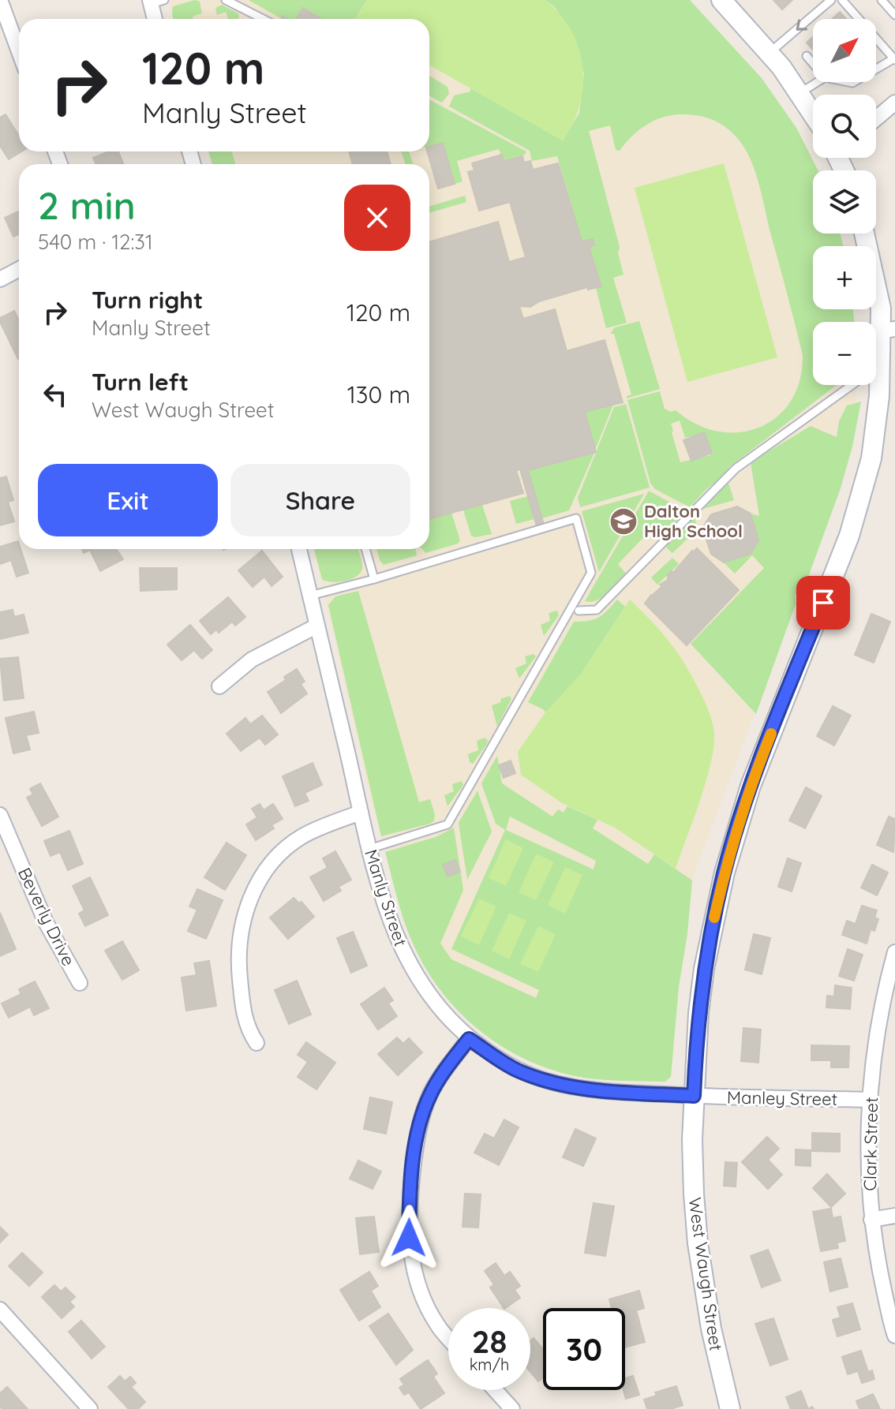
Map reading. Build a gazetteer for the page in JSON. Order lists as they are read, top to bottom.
{
  "streets": {
    "street": [
      "Manly Street",
      "Beverly Drive",
      "Manley Street",
      "Clark Street",
      "West Waugh Street"
    ]
  },
  "crossings": [
    ["Manly Street", "Manley Street"],
    ["Manly Street", "West Waugh Street"],
    ["Manley Street", "Clark Street"],
    ["Manley Street", "West Waugh Street"]
  ],
  "places": {
    "school or university": ["Dalton High School"]
  },
  "north": "top right",
  "page": {
    "map_buttons": ["+", "−"],
    "turn": ["120 m", "Manly Street"],
    "heading": ["2 min", "540 m · 12:31"],
    "list": [
      {
        "name": "Turn right",
        "note": "Manly Street",
        "value": "120 m"
      },
      {
        "name": "Turn left",
        "note": "West Waugh Street",
        "value": "130 m"
      }
    ],
    "buttons": ["Exit", "Share"],
    "speed": "28 km/h",
    "limit": "30"
  }
}
